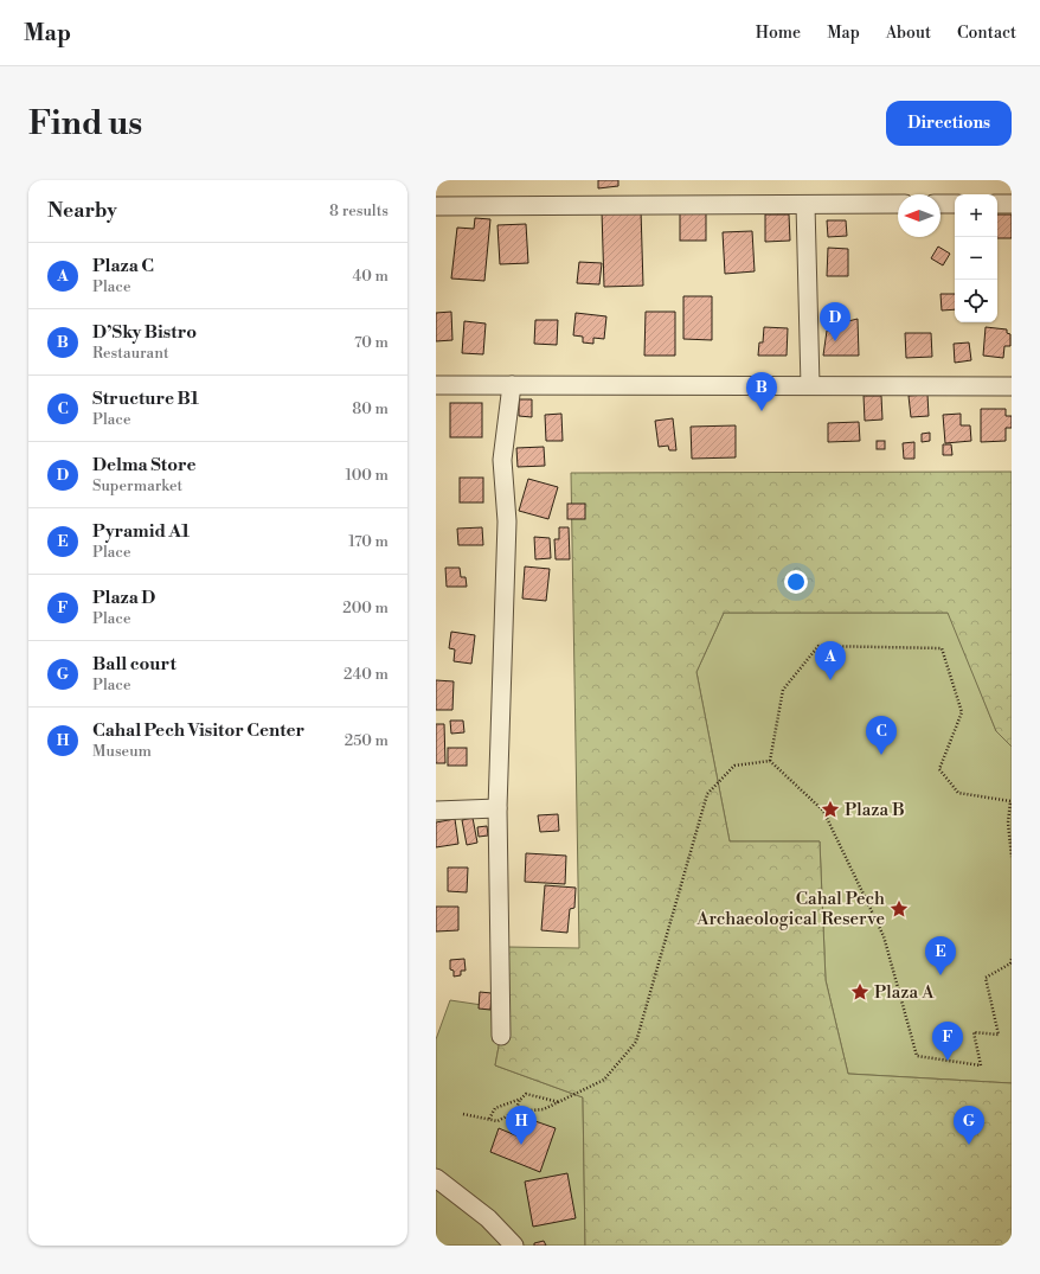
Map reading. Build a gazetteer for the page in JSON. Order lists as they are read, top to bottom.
{
  "places": {
    "place": ["Plaza B", "Cahal Pech Archaeological Reserve", "Plaza A"]
  },
  "north": "left",
  "page": {
    "header": "Map",
    "nav": [
      "Home",
      "Map",
      "About",
      "Contact"
    ],
    "buttons": "Directions",
    "title": "Find us",
    "heading": ["Nearby", "8 results"],
    "map_buttons": ["+", "−"],
    "list": [
      {
        "mark": "A",
        "name": "Plaza C",
        "note": "Place",
        "value": "40 m"
      },
      {
        "mark": "B",
        "name": "D’Sky Bistro",
        "note": "Restaurant",
        "value": "70 m"
      },
      {
        "mark": "C",
        "name": "Structure B1",
        "note": "Place",
        "value": "80 m"
      },
      {
        "mark": "D",
        "name": "Delma Store",
        "note": "Supermarket",
        "value": "100 m"
      },
      {
        "mark": "E",
        "name": "Pyramid A1",
        "note": "Place",
        "value": "170 m"
      },
      {
        "mark": "F",
        "name": "Plaza D",
        "note": "Place",
        "value": "200 m"
      },
      {
        "mark": "G",
        "name": "Ball court",
        "note": "Place",
        "value": "240 m"
      },
      {
        "mark": "H",
        "name": "Cahal Pech Visitor Center",
        "note": "Museum",
        "value": "250 m"
      }
    ],
    "pins": [
      "D",
      "B",
      "A",
      "C",
      "E",
      "F",
      "G",
      "H"
    ]
  }
}
